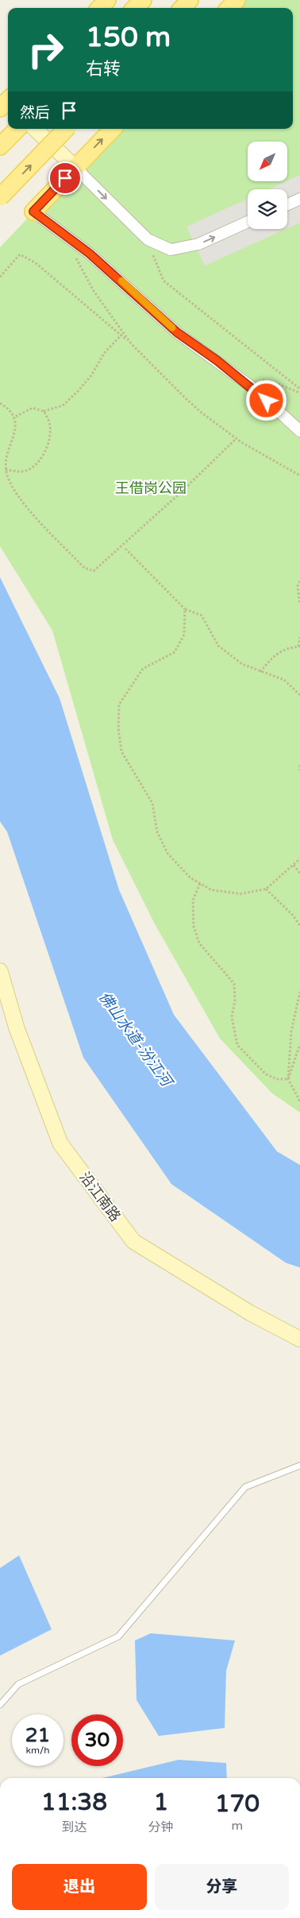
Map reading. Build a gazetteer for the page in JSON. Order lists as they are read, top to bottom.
{
  "streets": {
    "street": ["沿江南路"]
  },
  "water": ["佛山水道-汾江河"],
  "parks": ["王借岗公园"],
  "north": "bottom left",
  "page": {
    "turn": ["150 m", "右转"],
    "then": "然后",
    "speed": "21 km/h",
    "limit": "30",
    "eta": [
      "11:38",
      "到达",
      "1",
      "分钟",
      "170",
      "m"
    ],
    "buttons": ["退出", "分享"]
  }
}
